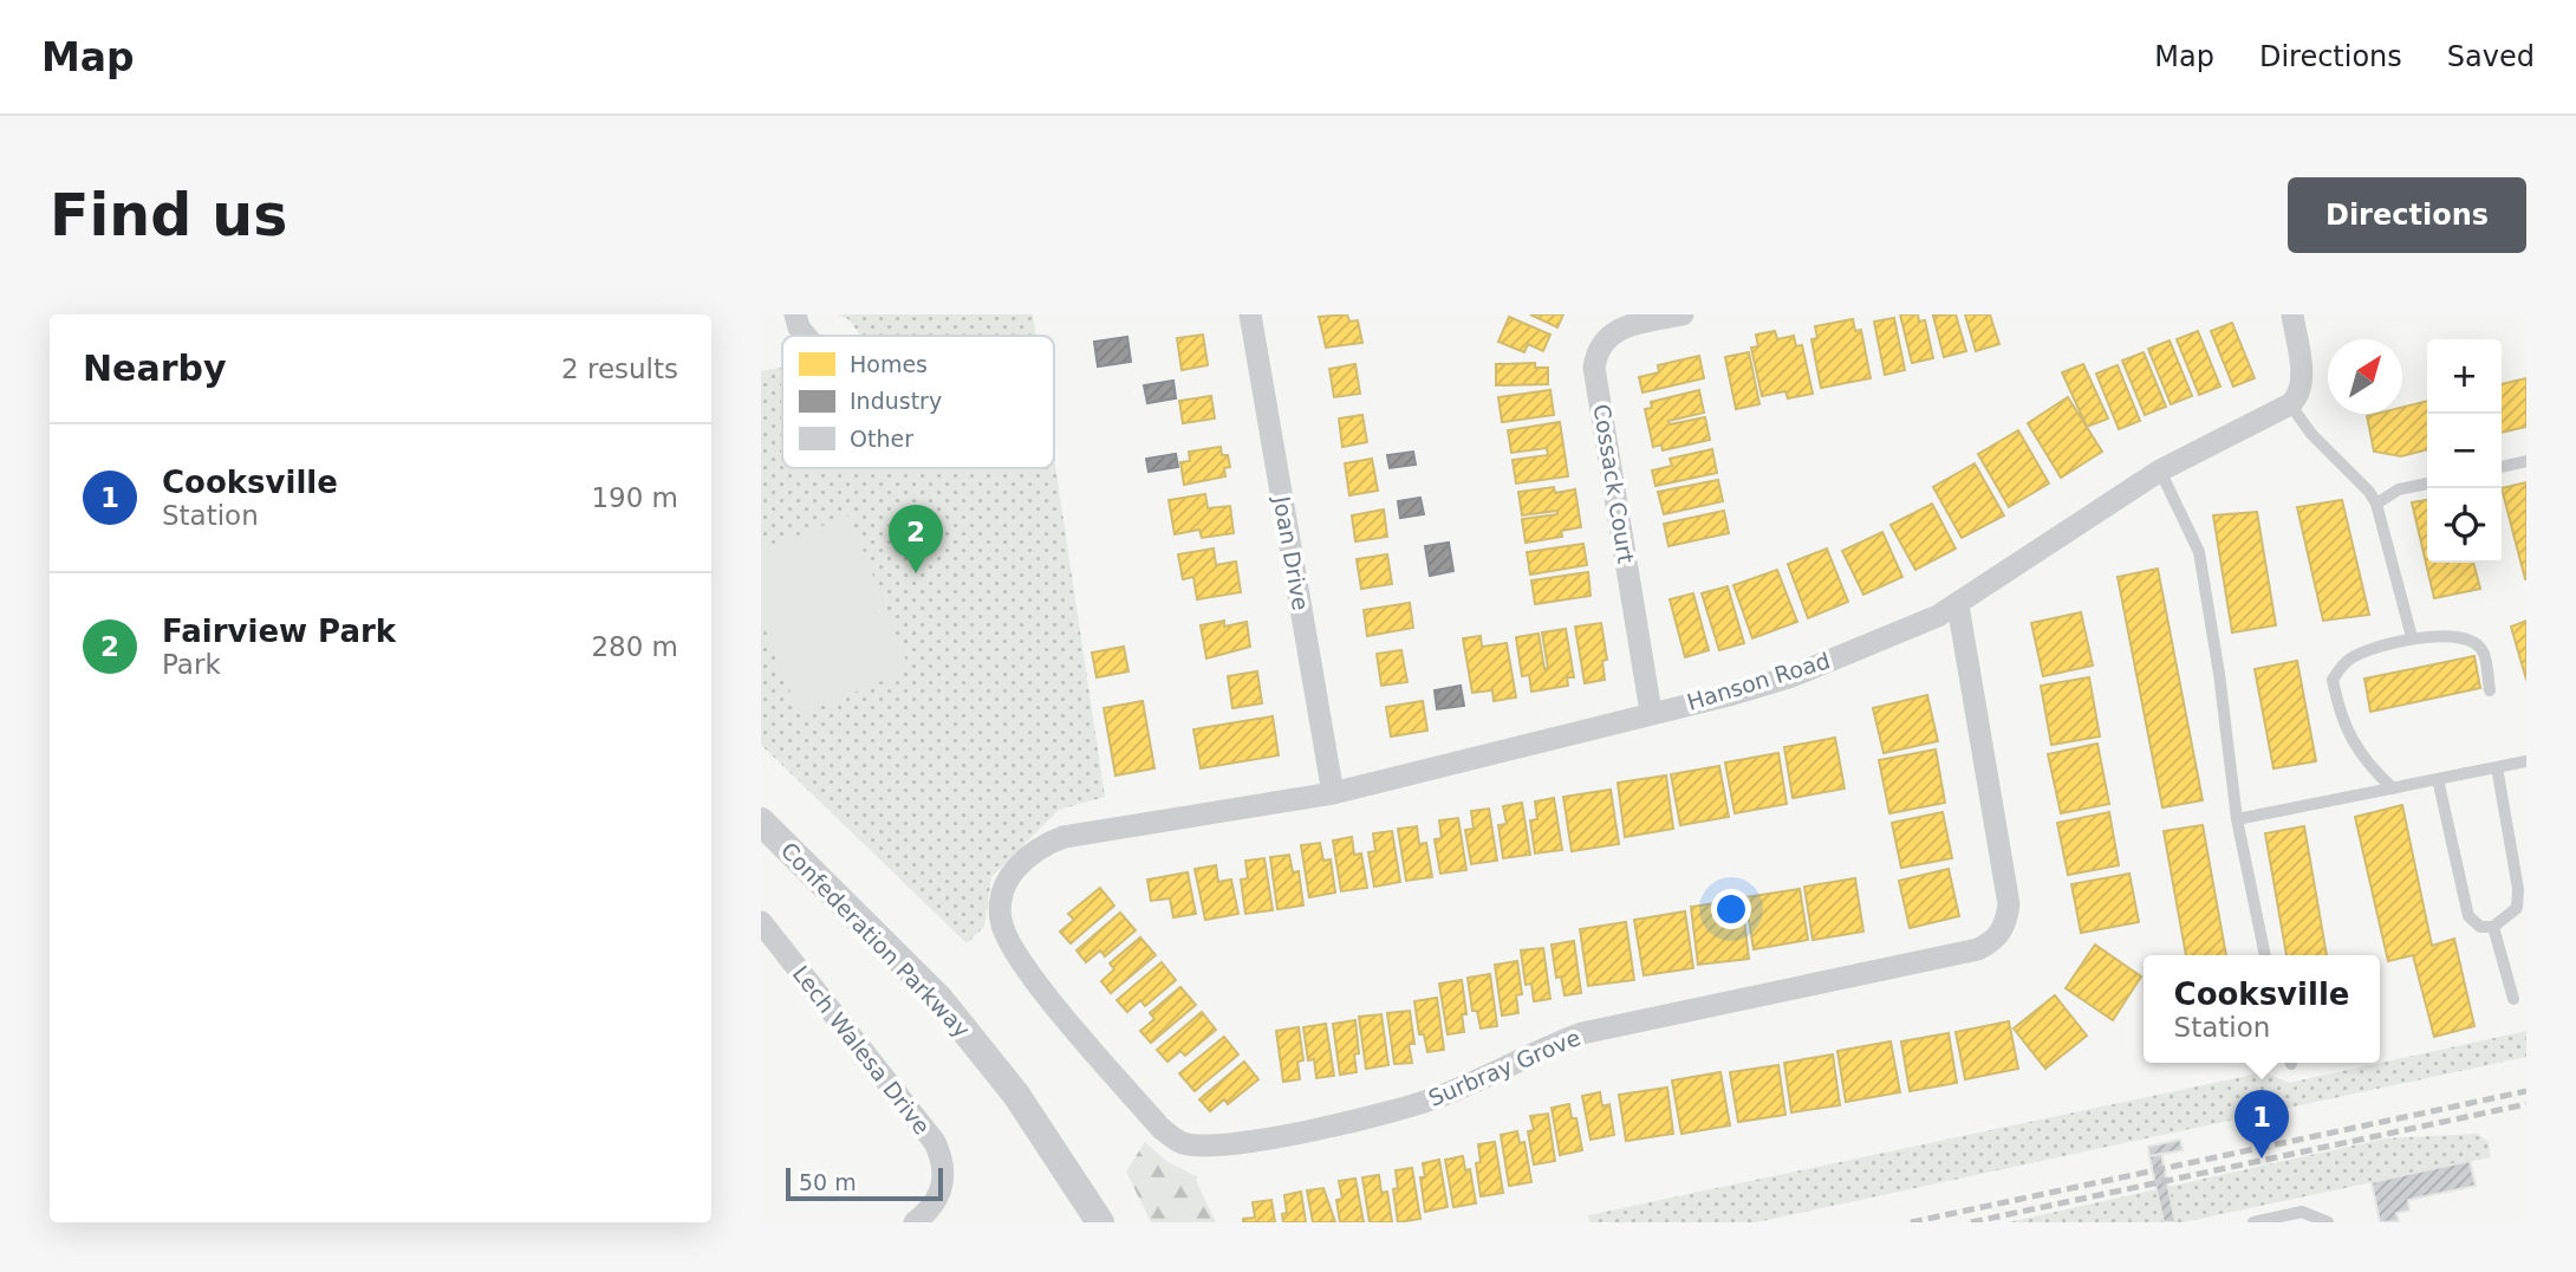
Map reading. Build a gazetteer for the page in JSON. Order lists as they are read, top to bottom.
{
  "streets": {
    "street": [
      "Cossack Court",
      "Joan Drive",
      "Hanson Road",
      "Confederation Parkway",
      "Lech Walesa Drive",
      "Surbray Grove"
    ]
  },
  "crossings": [
    ["Cossack Court", "Hanson Road"],
    ["Joan Drive", "Hanson Road"],
    ["Hanson Road", "Surbray Grove"]
  ],
  "legend": ["Homes", "Industry", "Other"],
  "scale_bar": "50 m",
  "north": "top right",
  "page": {
    "header": "Map",
    "nav": ["Map", "Directions", "Saved"],
    "buttons": "Directions",
    "title": "Find us",
    "heading": ["Nearby", "2 results"],
    "map_buttons": ["+", "−"],
    "list": [
      {
        "mark": "1",
        "name": "Cooksville",
        "note": "Station",
        "value": "190 m"
      },
      {
        "mark": "2",
        "name": "Fairview Park",
        "note": "Park",
        "value": "280 m"
      }
    ],
    "pins": ["2", "1"],
    "popup": ["Cooksville", "Station"],
    "scale": "50 m"
  }
}
